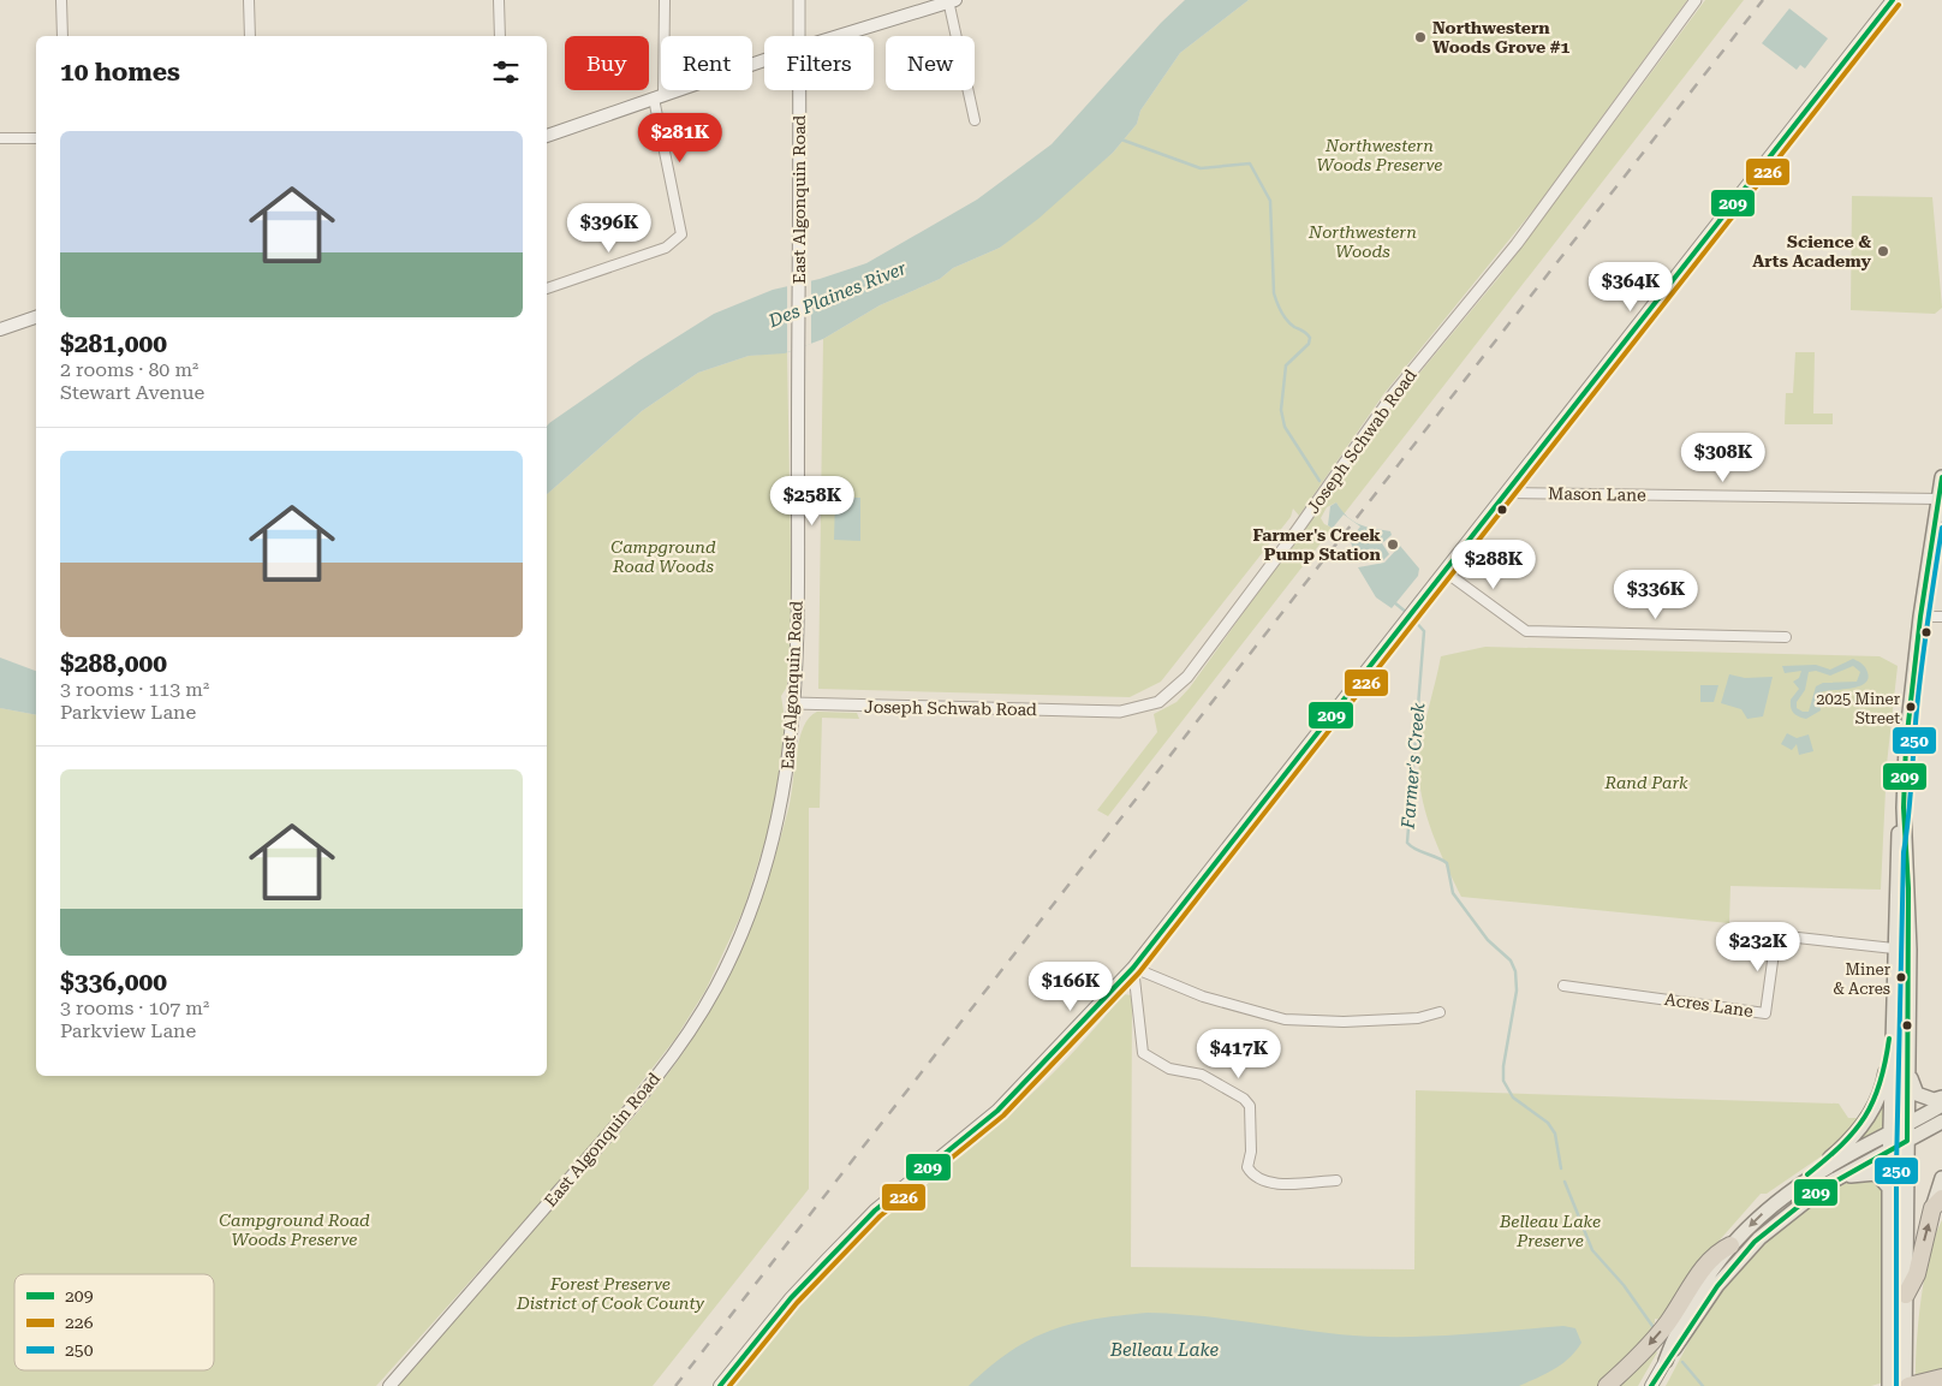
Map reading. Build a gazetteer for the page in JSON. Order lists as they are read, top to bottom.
{
  "streets": {
    "main road": ["East Algonquin Road"],
    "street": ["Joseph Schwab Road", "Mason Lane", "Acres Lane"]
  },
  "crossings": [
    ["East Algonquin Road", "Joseph Schwab Road"]
  ],
  "water": ["Des Plaines River", "Farmer's Creek", "Belleau Lake"],
  "parks": [
    "Northwestern Woods Preserve",
    "Northwestern Woods",
    "Campground Road Woods",
    "Rand Park",
    "Campground Road Woods Preserve",
    "Belleau Lake Preserve",
    "Forest Preserve District of Cook County"
  ],
  "places": [
    "Northwestern Woods Grove #1",
    "Science & Arts Academy",
    "Farmer's Creek Pump Station",
    "2025 Miner Street",
    "Miner & Acres"
  ],
  "lines": ["transit line 209", "transit line 226", "transit line 250"],
  "legend": ["209", "226", "250"],
  "page": {
    "chip": [
      "Buy",
      "Rent",
      "Filters",
      "New"
    ],
    "heading": "10 homes",
    "list": [
      {
        "name": "$281,000",
        "note": "2 rooms · 80 m² · Stewart Avenue"
      },
      {
        "name": "$288,000",
        "note": "3 rooms · 113 m² · Parkview Lane"
      },
      {
        "name": "$336,000",
        "note": "3 rooms · 107 m² · Parkview Lane"
      }
    ],
    "price": [
      "$281K",
      "$396K",
      "$364K",
      "$308K",
      "$258K",
      "$288K",
      "$336K",
      "$232K",
      "$166K",
      "$417K"
    ]
  }
}
